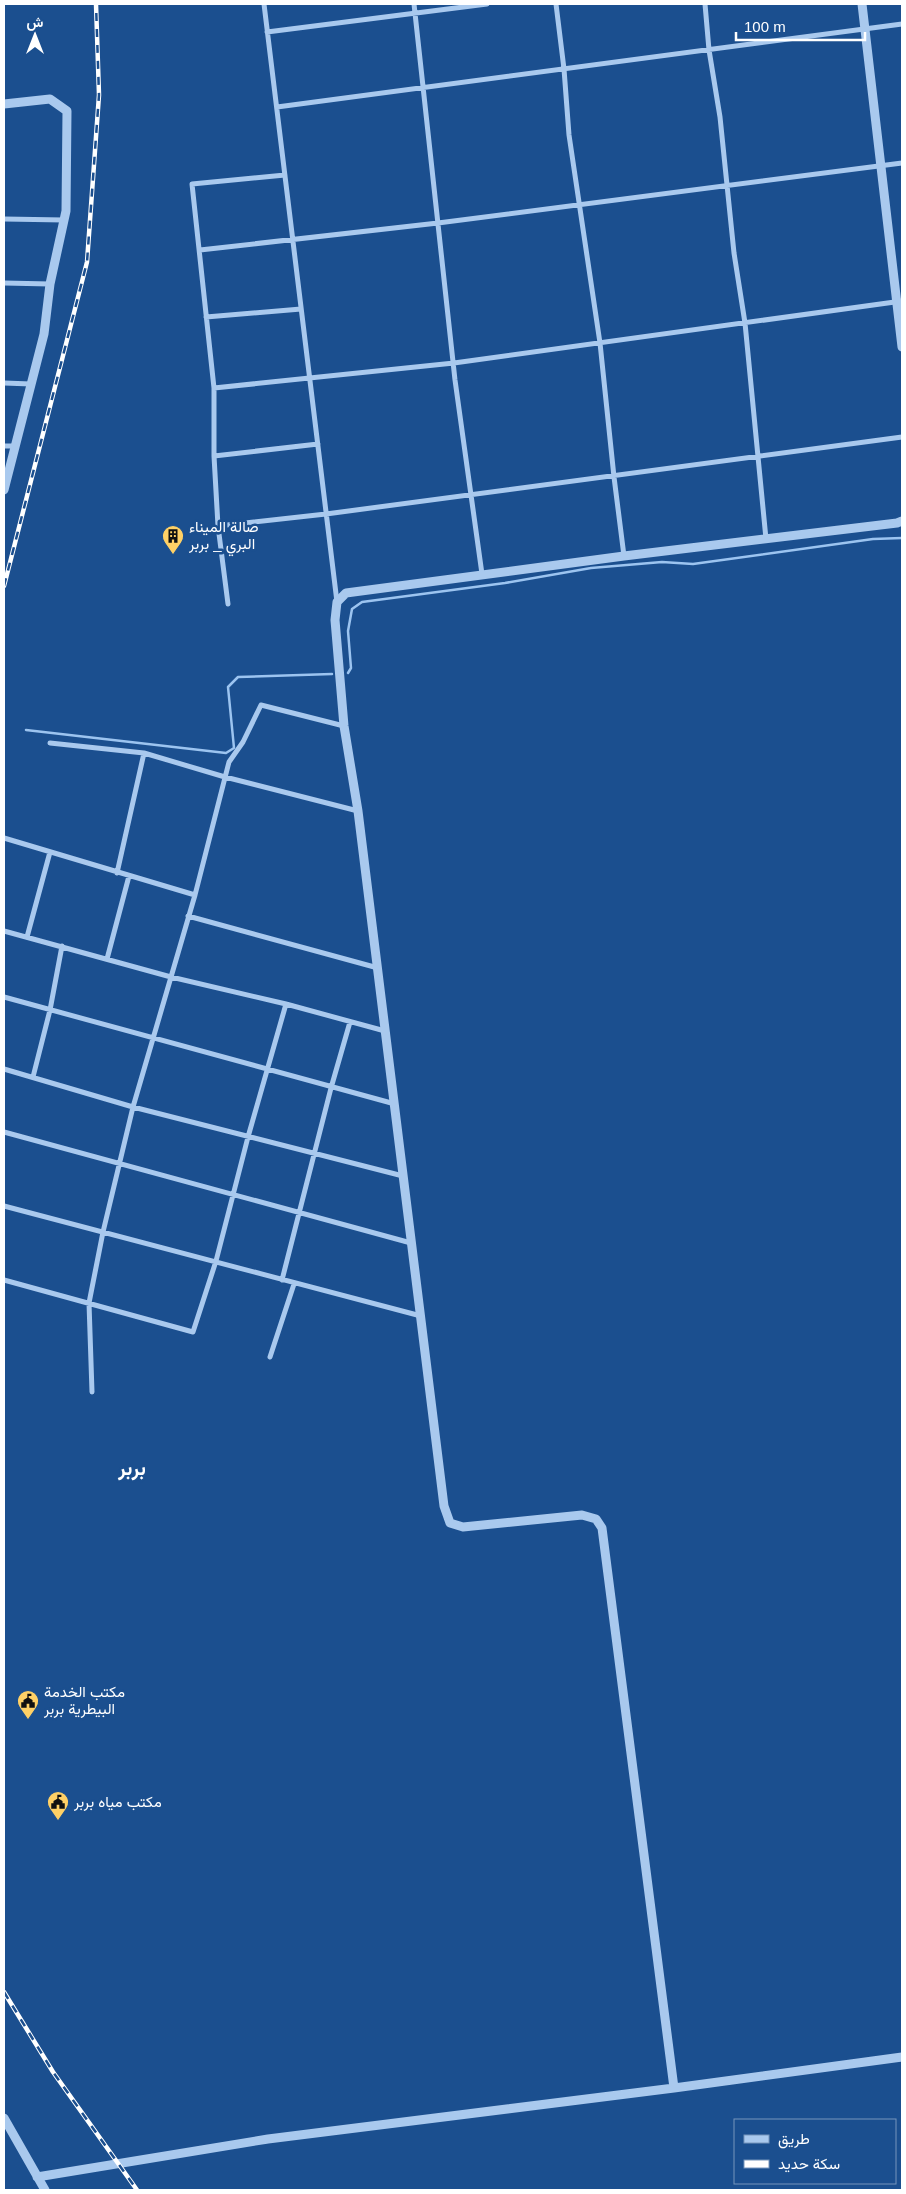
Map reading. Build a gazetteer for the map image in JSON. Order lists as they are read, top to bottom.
{
  "districts": ["بربر"],
  "places": {
    "building": ["صالة الميناء البري _ بربر"],
    "public building": ["مكتب الخدمة البيطرية بربر", "مكتب مياه بربر"]
  },
  "legend": ["طريق", "سكة حديد"],
  "scale_bar": "100 m",
  "north": "top"
}
